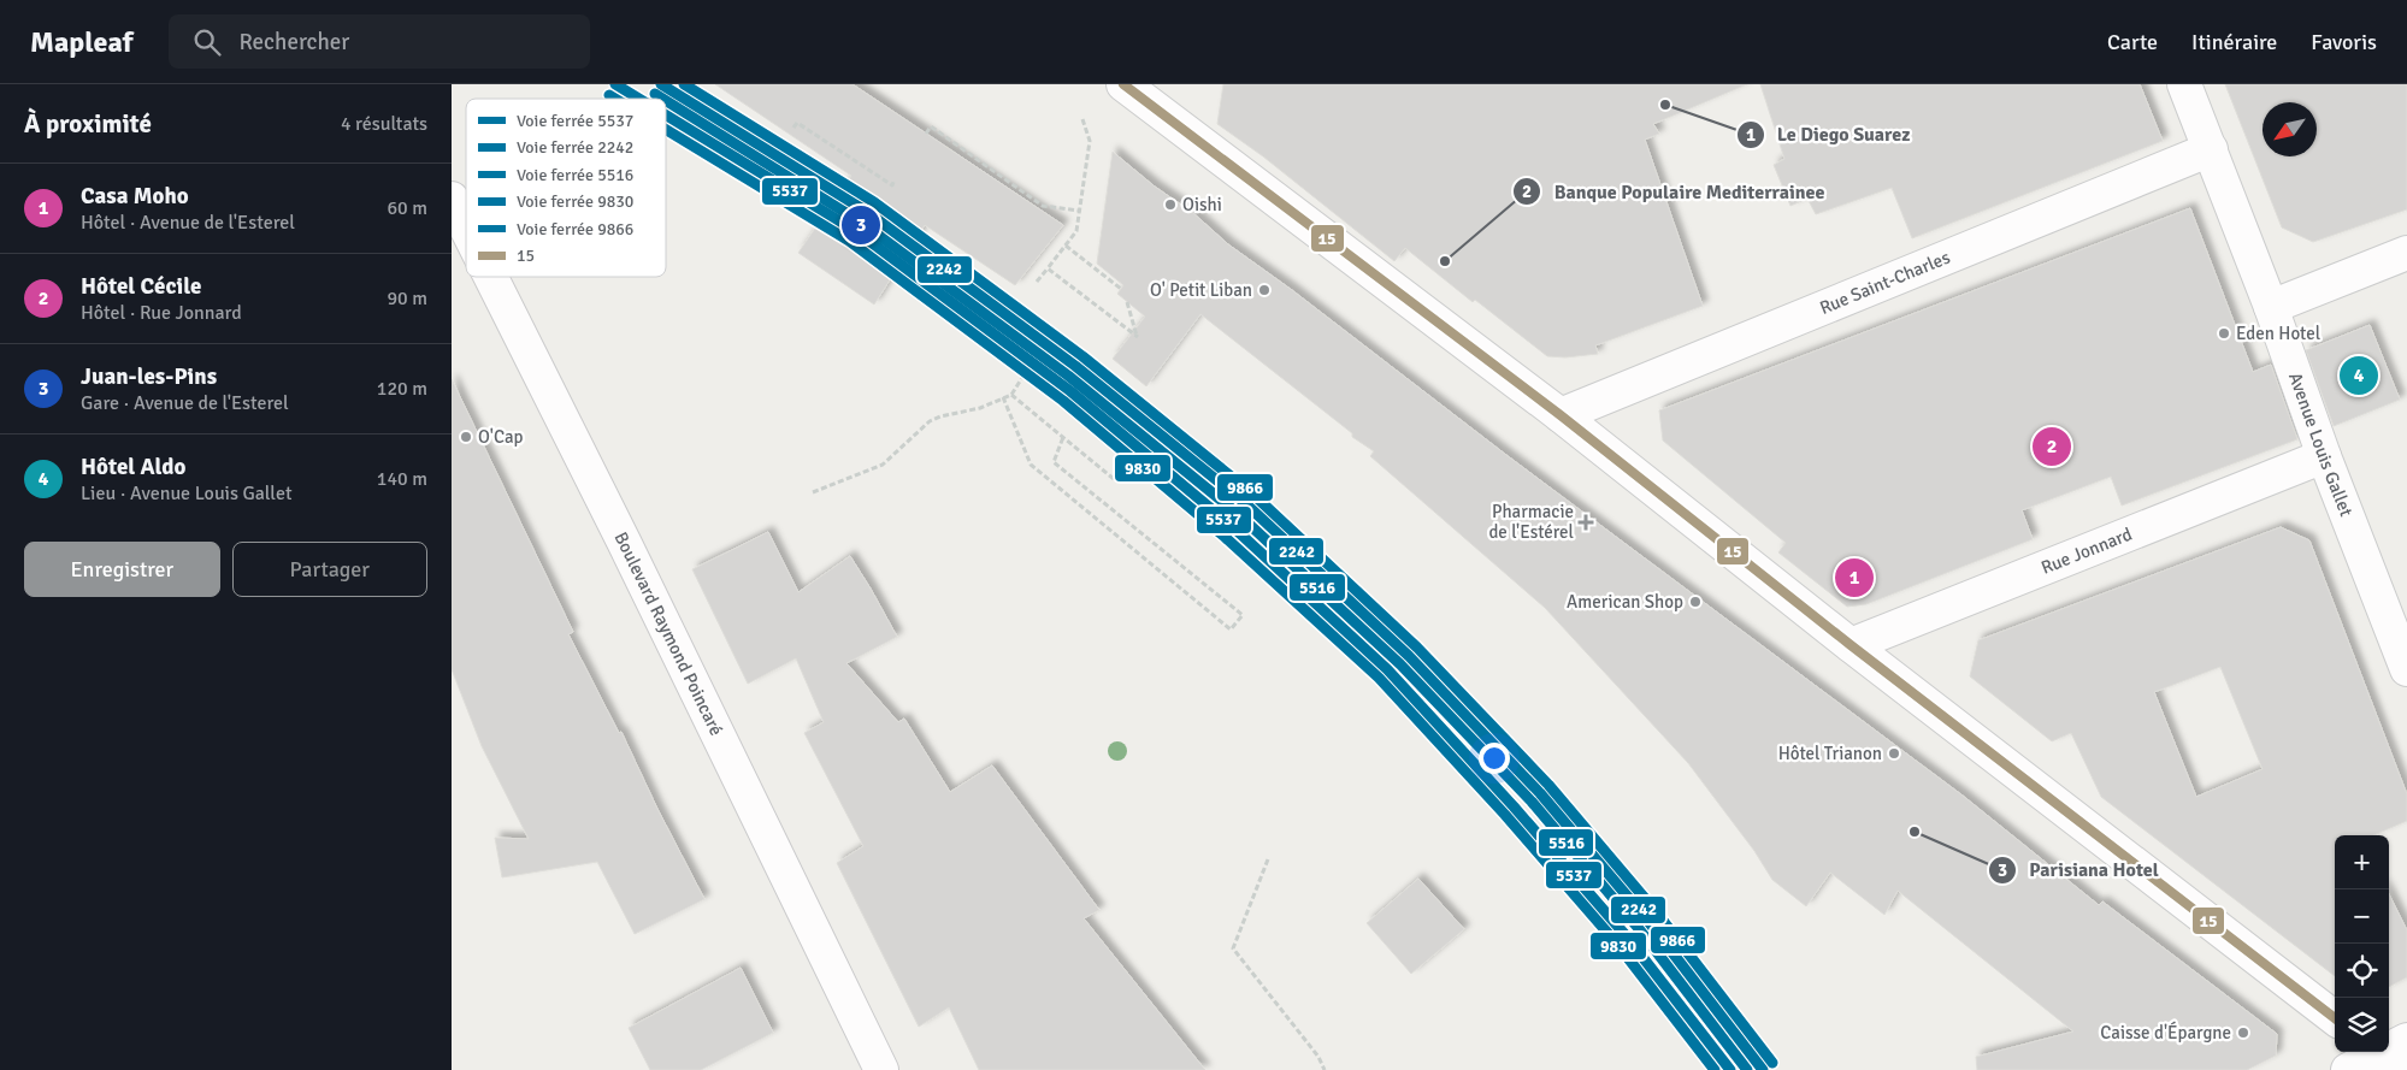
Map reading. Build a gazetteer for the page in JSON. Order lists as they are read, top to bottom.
{
  "streets": {
    "street": [
      "Rue Saint-Charles",
      "Avenue Louis Gallet",
      "Rue Jonnard",
      "Boulevard Raymond Poincaré"
    ]
  },
  "crossings": [
    ["Rue Saint-Charles", "Avenue Louis Gallet"],
    ["Avenue Louis Gallet", "Rue Jonnard"]
  ],
  "places": {
    "other": [
      "Le Diego Suarez",
      "Oishi",
      "Banque Populaire Mediterrainee",
      "O' Petit Liban",
      "Eden Hotel",
      "O'Cap",
      "American Shop",
      "Hôtel Trianon",
      "Parisiana Hotel",
      "Caisse d'Épargne"
    ],
    "health": ["Pharmacie de l'Estérel"]
  },
  "lines": [
    "rail line 5537",
    "rail line 2242",
    "rail line 9866",
    "transit line 15",
    "rail line 5516",
    "rail line 9830"
  ],
  "legend": [
    "Voie ferrée 5537",
    "Voie ferrée 2242",
    "Voie ferrée 5516",
    "Voie ferrée 9830",
    "Voie ferrée 9866",
    "15"
  ],
  "north": "bottom left",
  "page": {
    "header": "Mapleaf",
    "search": "Rechercher",
    "nav": ["Carte", "Itinéraire", "Favoris"],
    "heading": ["À proximité", "4 résultats"],
    "list": [
      {
        "mark": "1",
        "name": "Casa Moho",
        "note": "Hôtel · Avenue de l'Esterel",
        "value": "60 m"
      },
      {
        "mark": "2",
        "name": "Hôtel Cécile",
        "note": "Hôtel · Rue Jonnard",
        "value": "90 m"
      },
      {
        "mark": "3",
        "name": "Juan-les-Pins",
        "note": "Gare · Avenue de l'Esterel",
        "value": "120 m"
      },
      {
        "mark": "4",
        "name": "Hôtel Aldo",
        "note": "Lieu · Avenue Louis Gallet",
        "value": "140 m"
      }
    ],
    "pins": [
      "3",
      "4",
      "2",
      "1"
    ],
    "buttons": ["Enregistrer", "Partager"],
    "map_buttons": ["+", "−"]
  }
}
